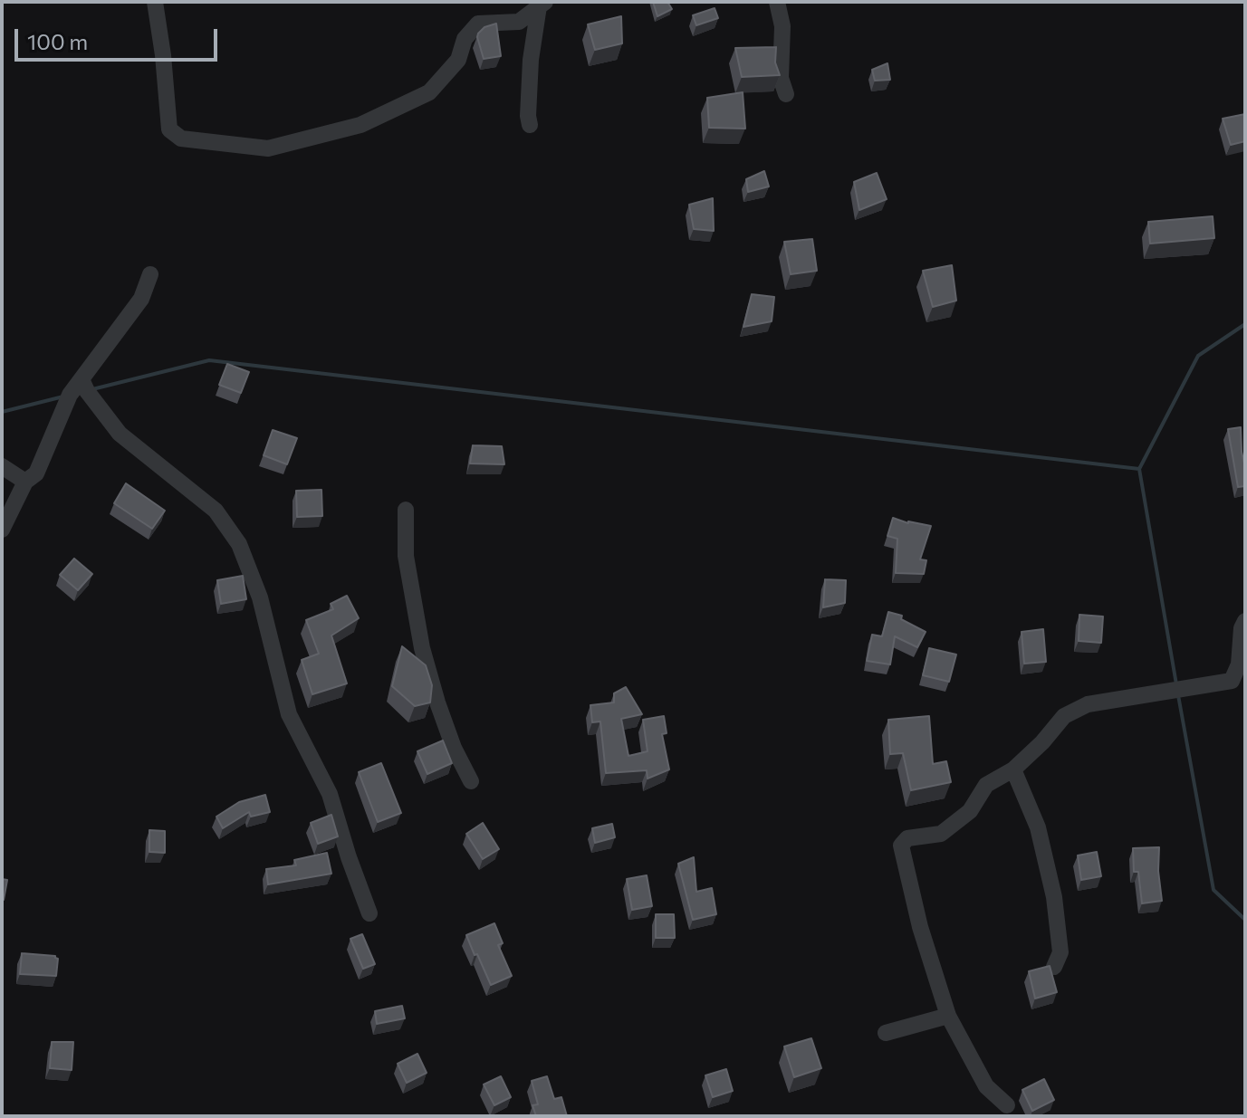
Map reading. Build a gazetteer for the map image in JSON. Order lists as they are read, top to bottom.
{
  "scale_bar": "100 m"
}
